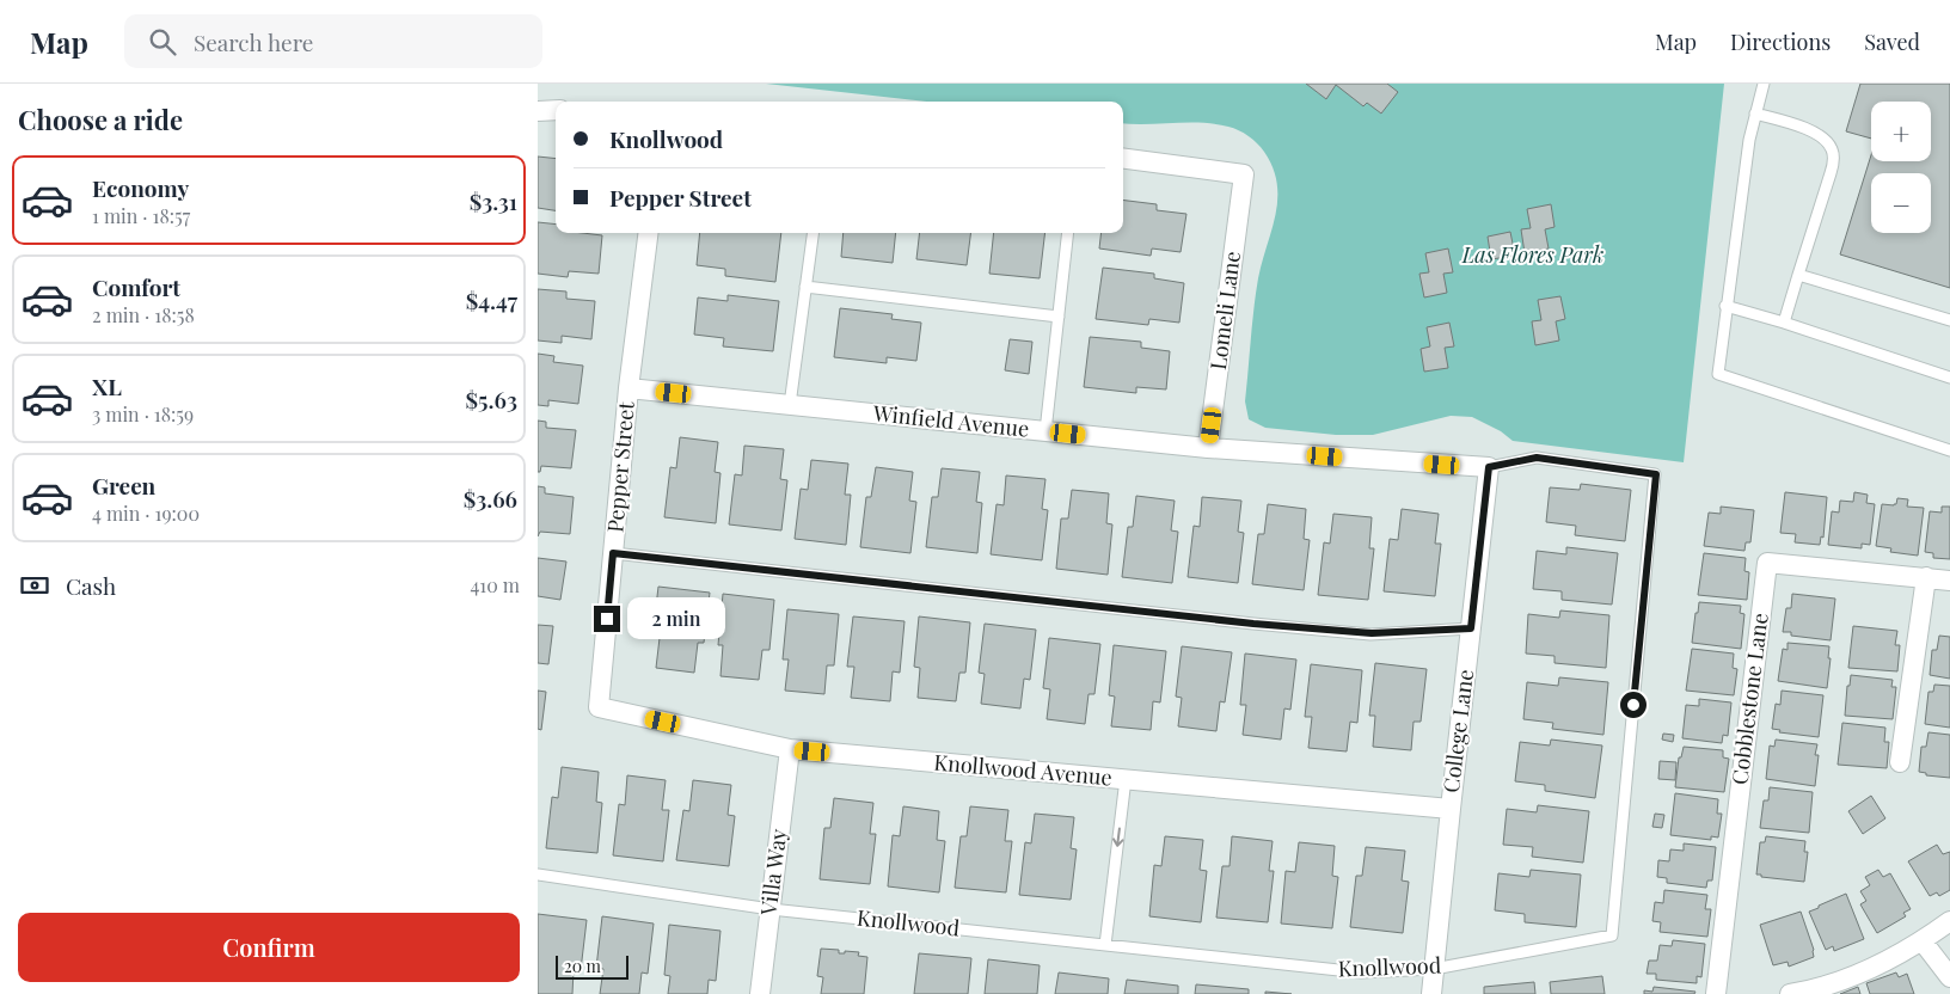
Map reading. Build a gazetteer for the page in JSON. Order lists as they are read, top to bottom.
{
  "streets": {
    "street": [
      "Lomeli Lane",
      "Winfield Avenue",
      "Pepper Street",
      "Cobblestone Lane",
      "College Lane",
      "Knollwood Avenue",
      "Villa Way"
    ],
    "lane": ["Knollwood"]
  },
  "crossings": [
    ["Lomeli Lane", "Winfield Avenue"],
    ["Winfield Avenue", "Pepper Street"],
    ["Winfield Avenue", "College Lane"],
    ["Winfield Avenue", "Knollwood"],
    ["Pepper Street", "Knollwood Avenue"],
    ["College Lane", "Knollwood Avenue"],
    ["College Lane", "Knollwood"],
    ["Knollwood Avenue", "Villa Way"],
    ["Villa Way", "Knollwood"]
  ],
  "parks": ["Las Flores Park"],
  "scale_bar": "20 m",
  "page": {
    "header": "Map",
    "search": "Search here",
    "nav": ["Map", "Directions", "Saved"],
    "heading": "Choose a ride",
    "map_buttons": ["+", "−"],
    "banner": ["Knollwood", "Pepper Street"],
    "list": [
      {
        "name": "Economy",
        "note": "1 min · 18:57",
        "value": "$3.31"
      },
      {
        "name": "Comfort",
        "note": "2 min · 18:58",
        "value": "$4.47"
      },
      {
        "name": "XL",
        "note": "3 min · 18:59",
        "value": "$5.63"
      },
      {
        "name": "Green",
        "note": "4 min · 19:00",
        "value": "$3.66"
      }
    ],
    "pay": ["Cash", "410 m"],
    "bubble": "2 min",
    "buttons": "Confirm",
    "scale": "20 m"
  }
}
